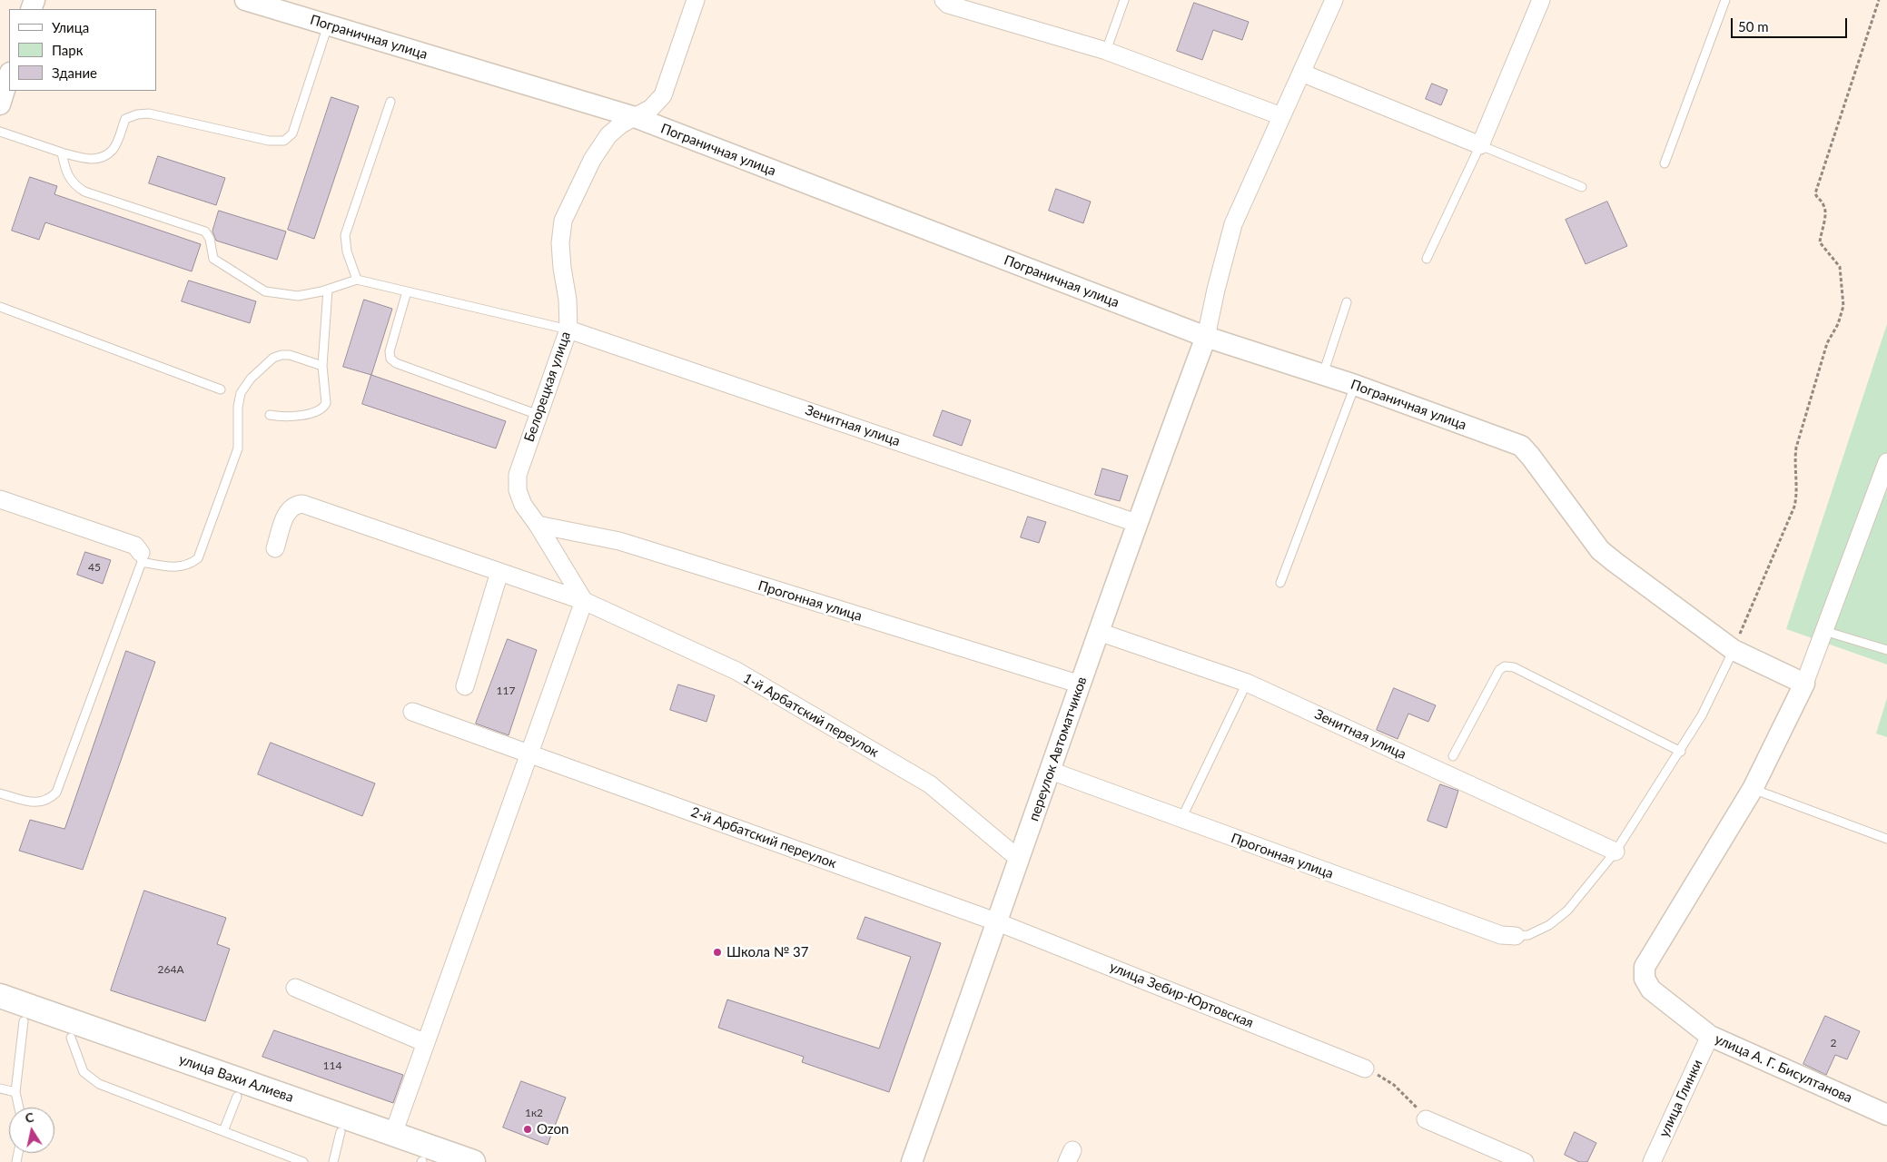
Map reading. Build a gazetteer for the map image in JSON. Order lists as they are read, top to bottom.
{
  "streets": {
    "main road": ["улица Вахи Алиева"],
    "street": [
      "Пограничная улица",
      "Белорецкая улица",
      "Зенитная улица",
      "Прогонная улица",
      "1-й Арбатский переулок",
      "переулок Автоматчиков",
      "2-й Арбатский переулок",
      "улица Зебир-Юртовская",
      "улица А. Г. Бисултанова",
      "улица Глинки"
    ]
  },
  "crossings": [
    ["Пограничная улица", "Белорецкая улица"],
    ["Пограничная улица", "переулок Автоматчиков"],
    ["Белорецкая улица", "Зенитная улица"],
    ["Белорецкая улица", "Прогонная улица"],
    ["Зенитная улица", "переулок Автоматчиков"],
    ["Прогонная улица", "переулок Автоматчиков"],
    ["1-й Арбатский переулок", "переулок Автоматчиков"],
    ["переулок Автоматчиков", "2-й Арбатский переулок"],
    ["переулок Автоматчиков", "улица Зебир-Юртовская"],
    ["2-й Арбатский переулок", "улица Зебир-Юртовская"],
    ["улица А. Г. Бисултанова", "улица Глинки"]
  ],
  "places": ["Школа № 37", "Ozon"],
  "house_numbers": [
    "45",
    "117",
    "264А",
    "2",
    "114",
    "1к2"
  ],
  "legend": ["Улица", "Парк", "Здание"],
  "scale_bar": "50 m",
  "north": "top"
}
